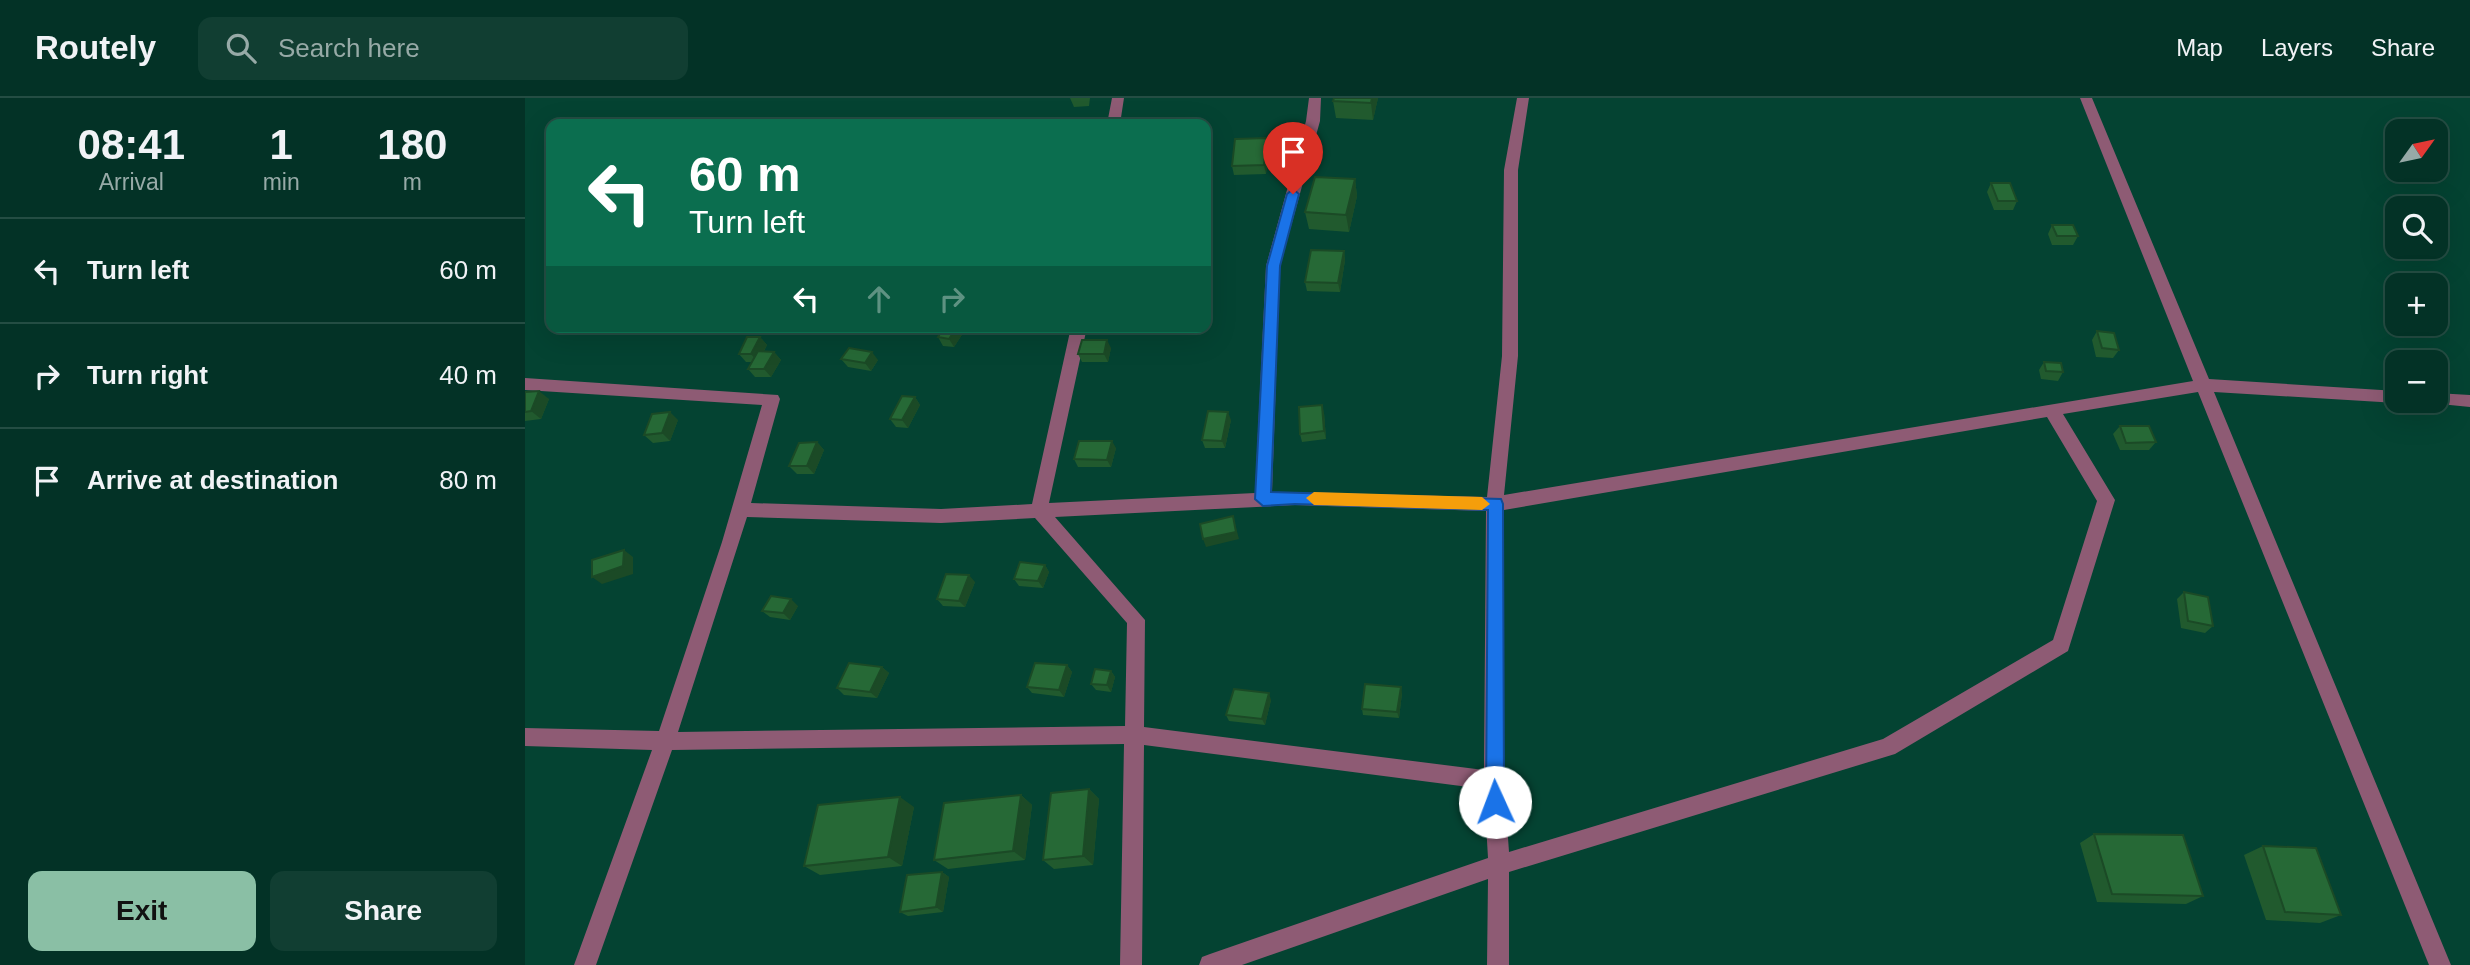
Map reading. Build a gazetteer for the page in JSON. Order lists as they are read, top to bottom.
{
  "north": "top right",
  "page": {
    "header": "Routely",
    "search": "Search here",
    "nav": ["Map", "Layers", "Share"],
    "eta": [
      "08:41",
      "Arrival",
      "1",
      "min",
      "180",
      "m"
    ],
    "map_buttons": ["+", "−"],
    "turn": ["60 m", "Turn left"],
    "list": [
      {
        "name": "Turn left",
        "value": "60 m"
      },
      {
        "name": "Turn right",
        "value": "40 m"
      },
      {
        "name": "Arrive at destination",
        "value": "80 m"
      }
    ],
    "buttons": ["Exit", "Share"]
  }
}
